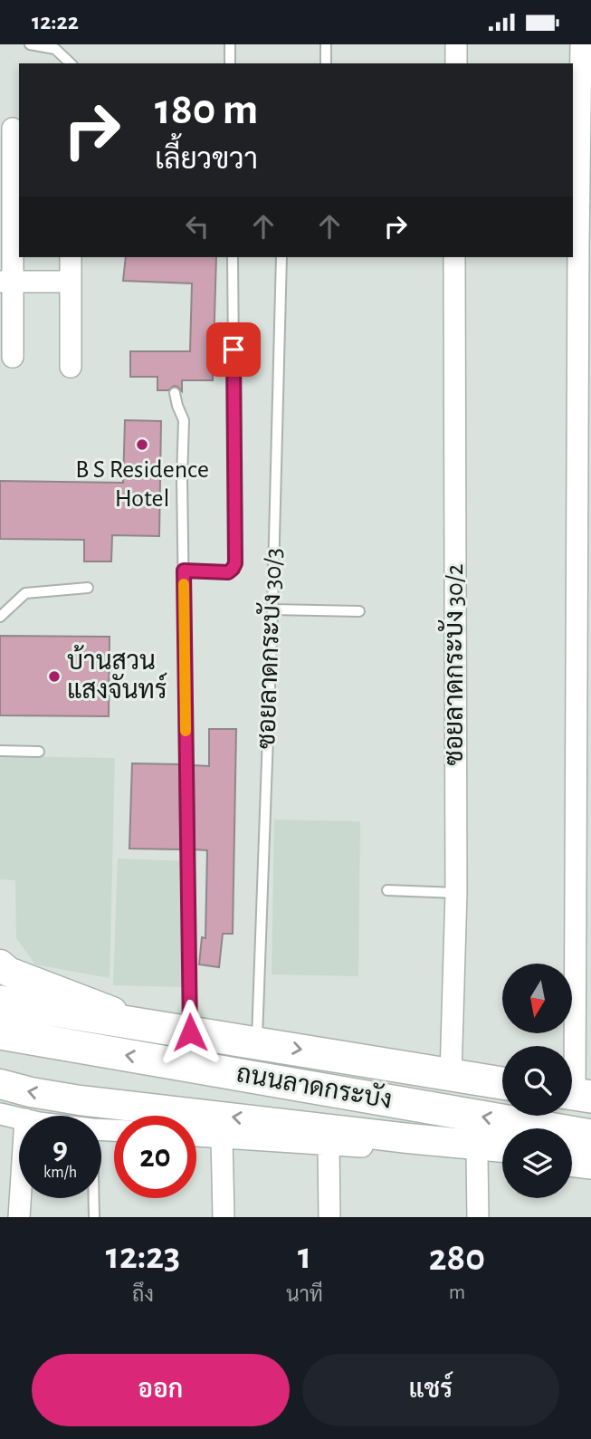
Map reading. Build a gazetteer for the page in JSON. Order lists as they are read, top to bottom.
{
  "streets": {
    "main road": ["ถนนลาดกระบัง"],
    "street": ["ซอยลาดกระบัง 30/2"],
    "lane": ["ซอยลาดกระบัง 30/3"]
  },
  "crossings": [
    ["ซอยลาดกระบัง 30/3", "ถนนลาดกระบัง"],
    ["ซอยลาดกระบัง 30/2", "ถนนลาดกระบัง"]
  ],
  "places": ["B S Residence Hotel", "บ้านสวน แสงจันทร์"],
  "north": "bottom",
  "page": {
    "status": "12:22",
    "turn": ["180 m", "เลี้ยวขวา"],
    "speed": "9 km/h",
    "limit": "20",
    "eta": [
      "12:23",
      "ถึง",
      "1",
      "นาที",
      "280",
      "m"
    ],
    "buttons": ["ออก", "แชร์"]
  }
}
